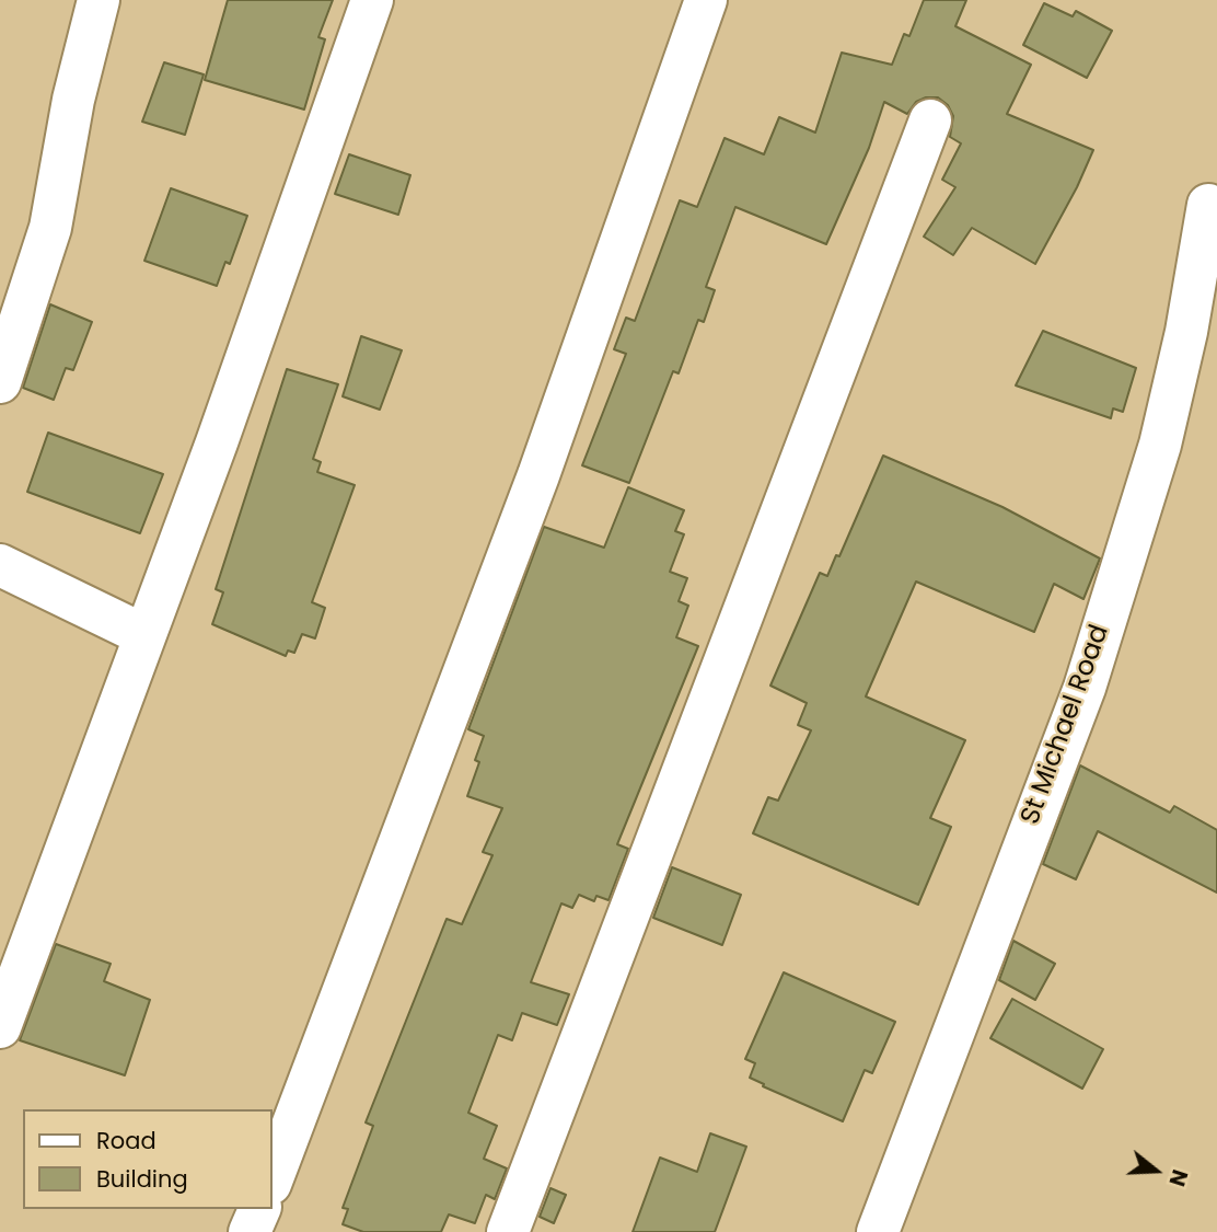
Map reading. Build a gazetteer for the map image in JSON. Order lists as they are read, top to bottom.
{
  "streets": {
    "street": ["St Michael Road"]
  },
  "legend": ["Road", "Building"],
  "north": "right"
}
